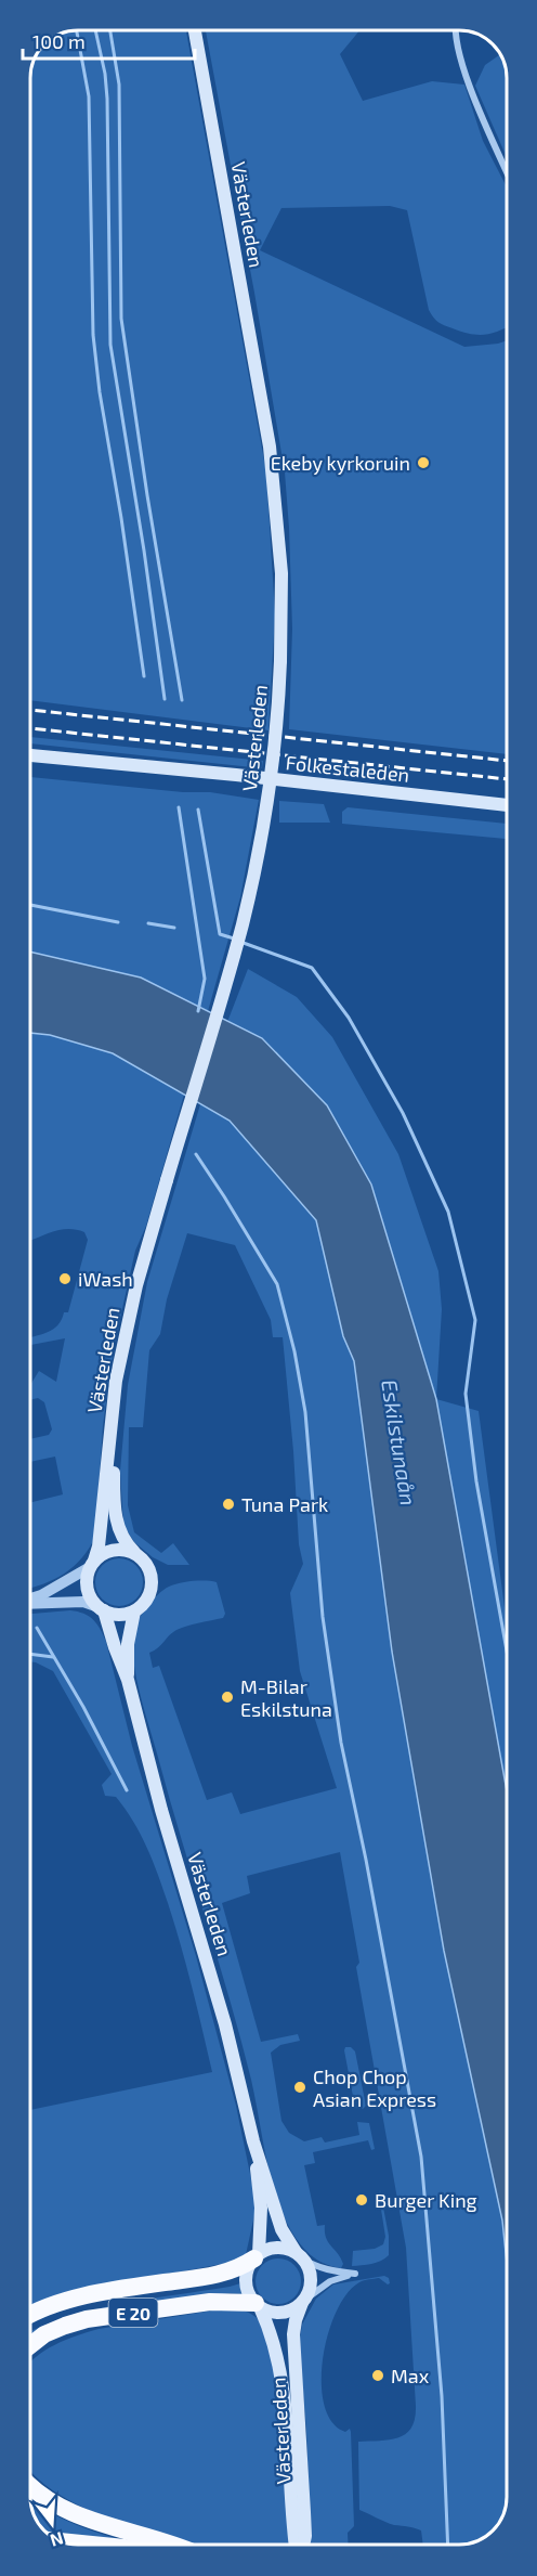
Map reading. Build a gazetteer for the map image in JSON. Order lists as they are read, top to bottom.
{
  "streets": {
    "highway": ["E 20"],
    "main road": ["Västerleden", "Folkestaleden"]
  },
  "crossings": [
    ["Västerleden", "E 20"]
  ],
  "water": ["Eskilstunaån"],
  "places": [
    "Ekeby kyrkoruin",
    "iWash",
    "Tuna Park",
    "M-Bilar Eskilstuna",
    "Chop Chop Asian Express",
    "Burger King",
    "Max"
  ],
  "scale_bar": "100 m",
  "north": "bottom"
}
